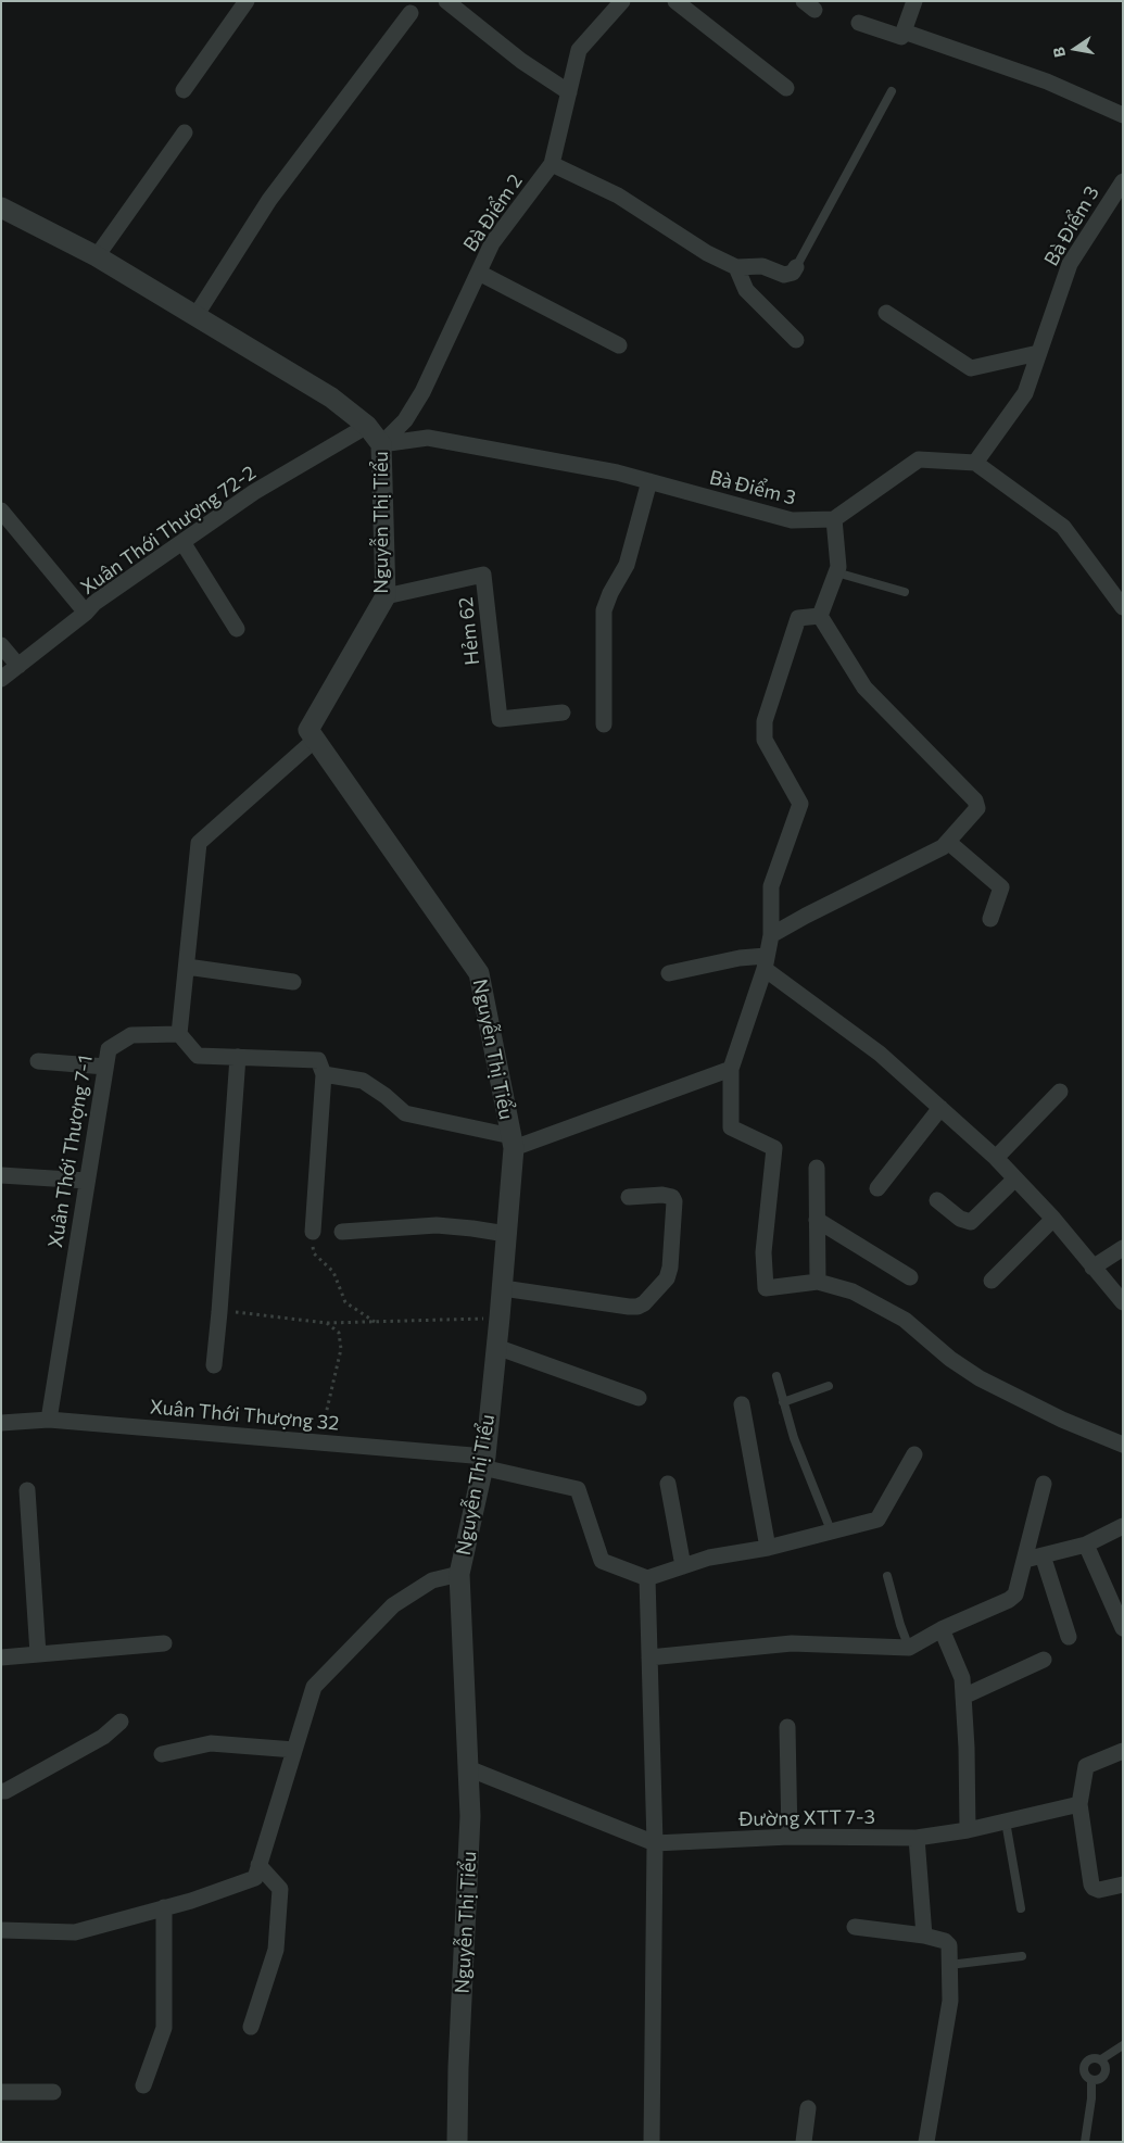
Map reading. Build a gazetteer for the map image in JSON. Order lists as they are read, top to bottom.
{
  "streets": {
    "street": [
      "Bà Điểm 2",
      "Bà Điểm 3",
      "Nguyễn Thị Tiểu",
      "Xuân Thới Thượng 72-2",
      "Hẻm 62",
      "Xuân Thới Thượng 7-1",
      "Xuân Thới Thượng 32",
      "Đường XTT 7-3"
    ]
  },
  "crossings": [
    ["Bà Điểm 2", "Bà Điểm 3"],
    ["Bà Điểm 2", "Nguyễn Thị Tiểu"],
    ["Bà Điểm 3", "Nguyễn Thị Tiểu"],
    ["Nguyễn Thị Tiểu", "Xuân Thới Thượng 72-2"],
    ["Nguyễn Thị Tiểu", "Hẻm 62"],
    ["Nguyễn Thị Tiểu", "Xuân Thới Thượng 32"],
    ["Nguyễn Thị Tiểu", "Đường XTT 7-3"],
    ["Xuân Thới Thượng 7-1", "Xuân Thới Thượng 32"]
  ],
  "north": "left"
}
